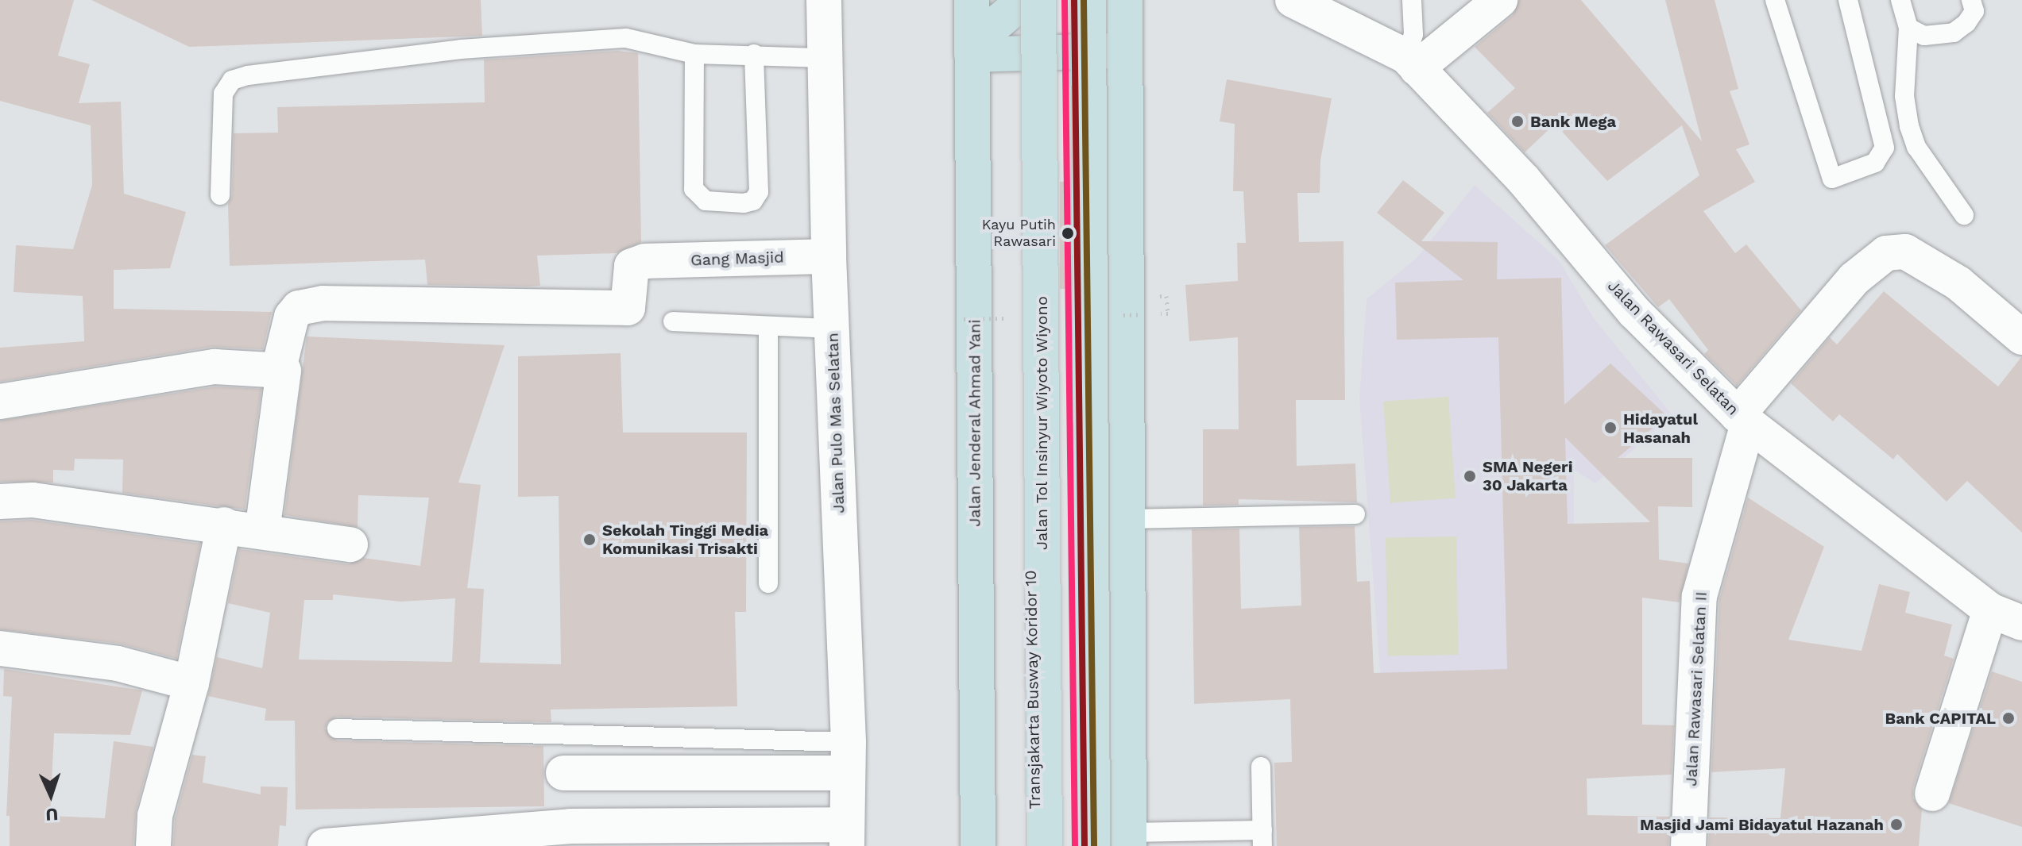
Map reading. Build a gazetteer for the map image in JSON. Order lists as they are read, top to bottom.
{
  "streets": {
    "highway": ["Jalan Jenderal Ahmad Yani", "Jalan Tol Insinyur Wiyoto Wiyono"],
    "street": [
      "Gang Masjid",
      "Jalan Rawasari Selatan",
      "Jalan Pulo Mas Selatan",
      "Jalan Rawasari Selatan II"
    ],
    "lane": ["Transjakarta Busway Koridor 10"]
  },
  "crossings": [
    ["Gang Masjid", "Jalan Pulo Mas Selatan"],
    ["Jalan Rawasari Selatan", "Jalan Rawasari Selatan II"]
  ],
  "places": [
    "Bank Mega",
    "Kayu Putih Rawasari",
    "Hidayatul Hasanah",
    "SMA Negeri 30 Jakarta",
    "Sekolah Tinggi Media Komunikasi Trisakti",
    "Bank CAPITAL",
    "Masjid Jami Bidayatul Hazanah"
  ],
  "lines": ["transit line 10"],
  "north": "bottom"
}
